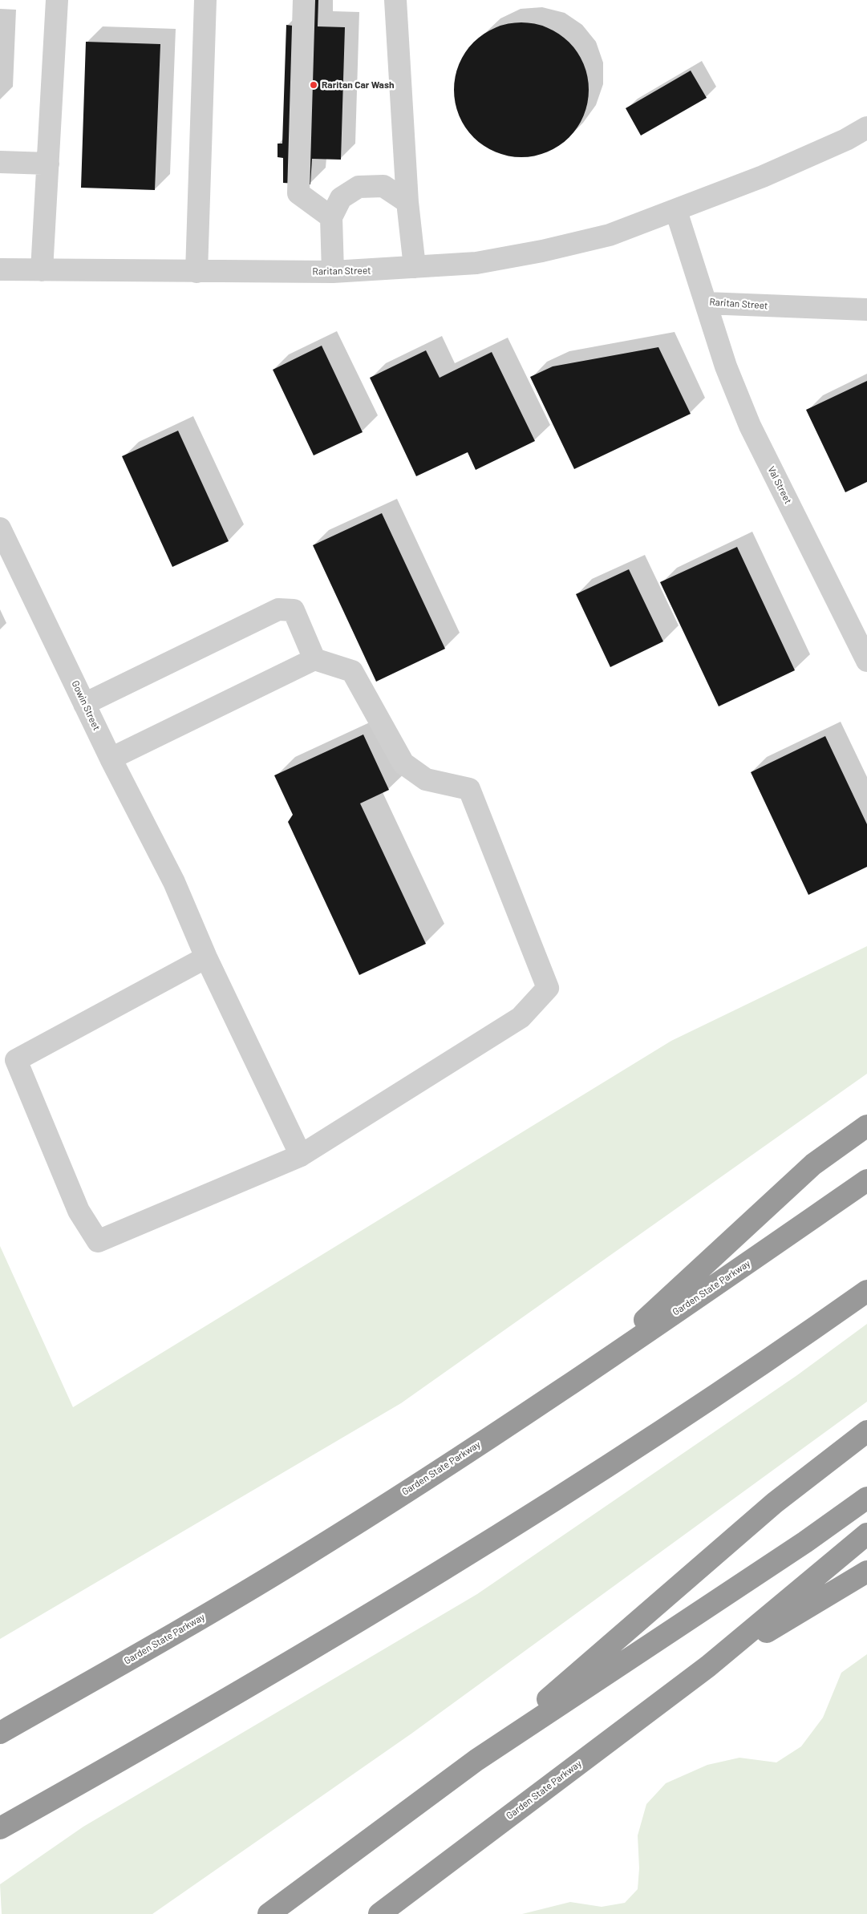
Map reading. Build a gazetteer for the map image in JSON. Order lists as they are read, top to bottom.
{
  "streets": {
    "highway": ["Garden State Parkway"],
    "street": ["Raritan Street", "Val Street", "Gowin Street"]
  },
  "crossings": [
    ["Raritan Street", "Val Street"]
  ],
  "places": ["Raritan Car Wash"]
}
